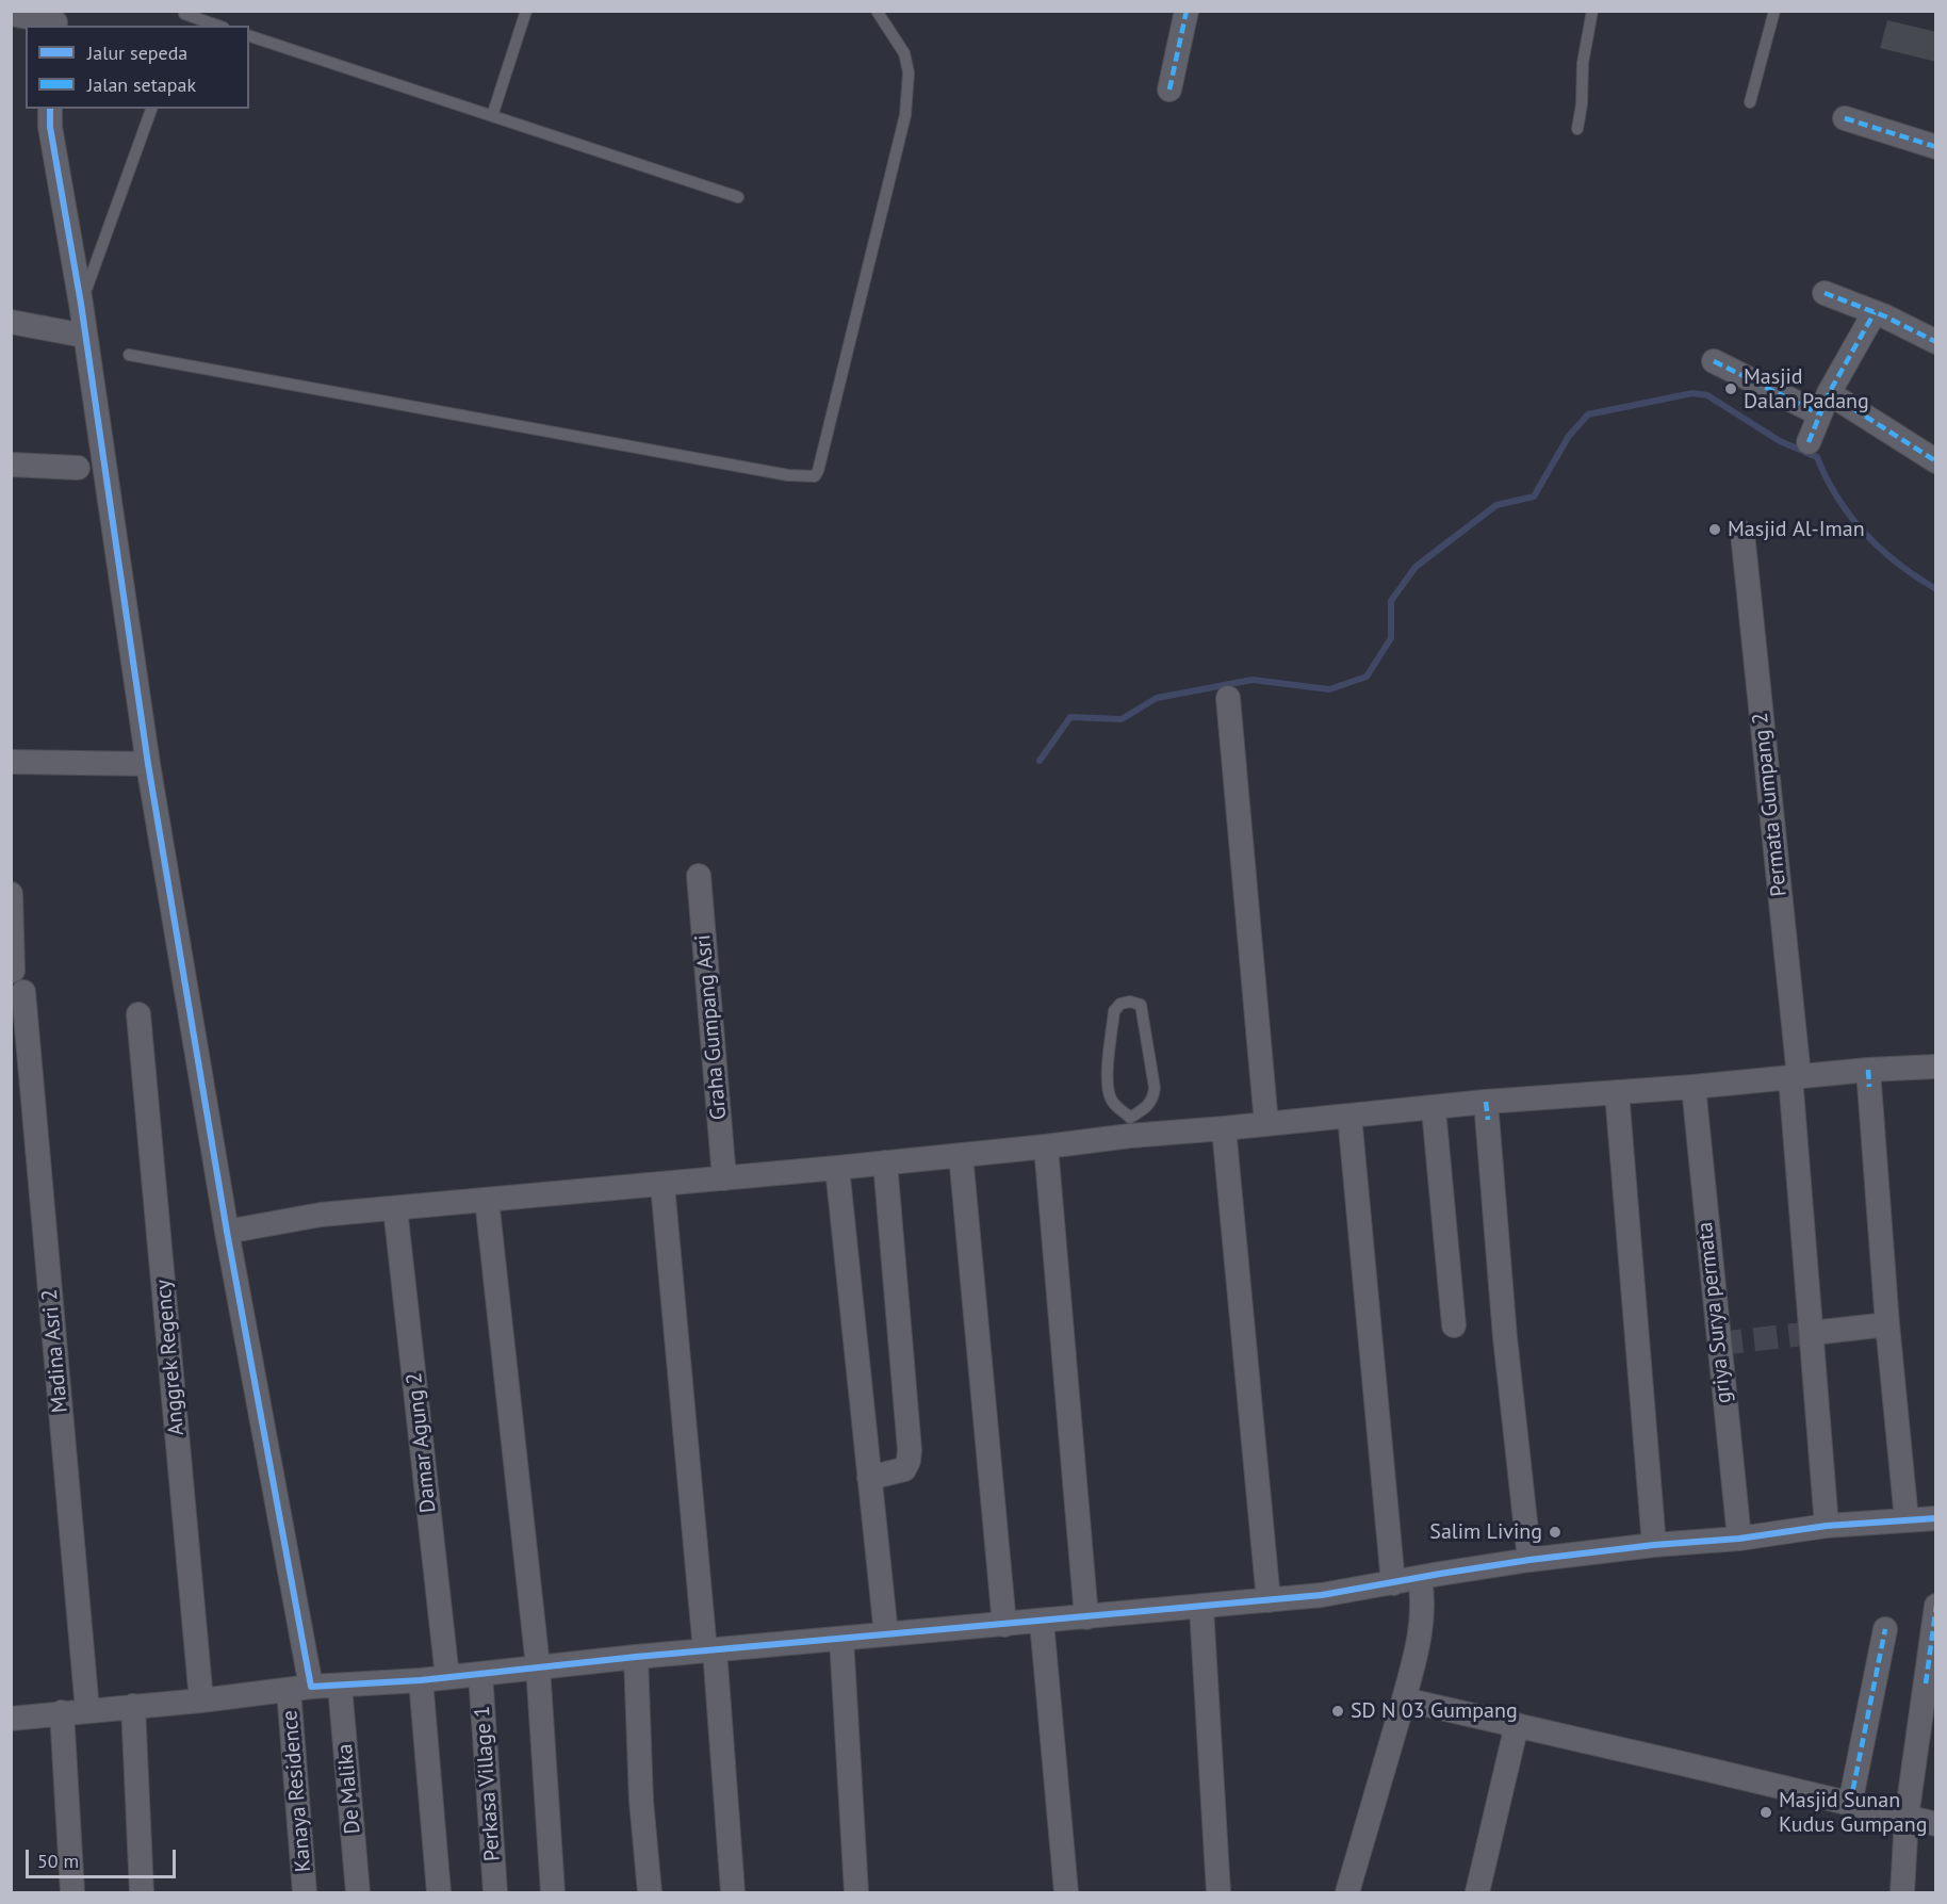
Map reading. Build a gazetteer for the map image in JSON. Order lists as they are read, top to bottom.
{
  "streets": {
    "street": [
      "Permata Gumpang 2",
      "Graha Gumpang Asri",
      "griya Surya permata",
      "Madina Asri 2",
      "Anggrek Regency",
      "Damar Agung 2",
      "Perkasa Village 1",
      "De Malika",
      "Kanaya Residence"
    ]
  },
  "places": [
    "Masjid Dalan Padang",
    "Masjid Al-Iman",
    "Salim Living",
    "SD N 03 Gumpang",
    "Masjid Sunan Kudus Gumpang"
  ],
  "legend": ["Jalur sepeda", "Jalan setapak"],
  "scale_bar": "50 m"
}
